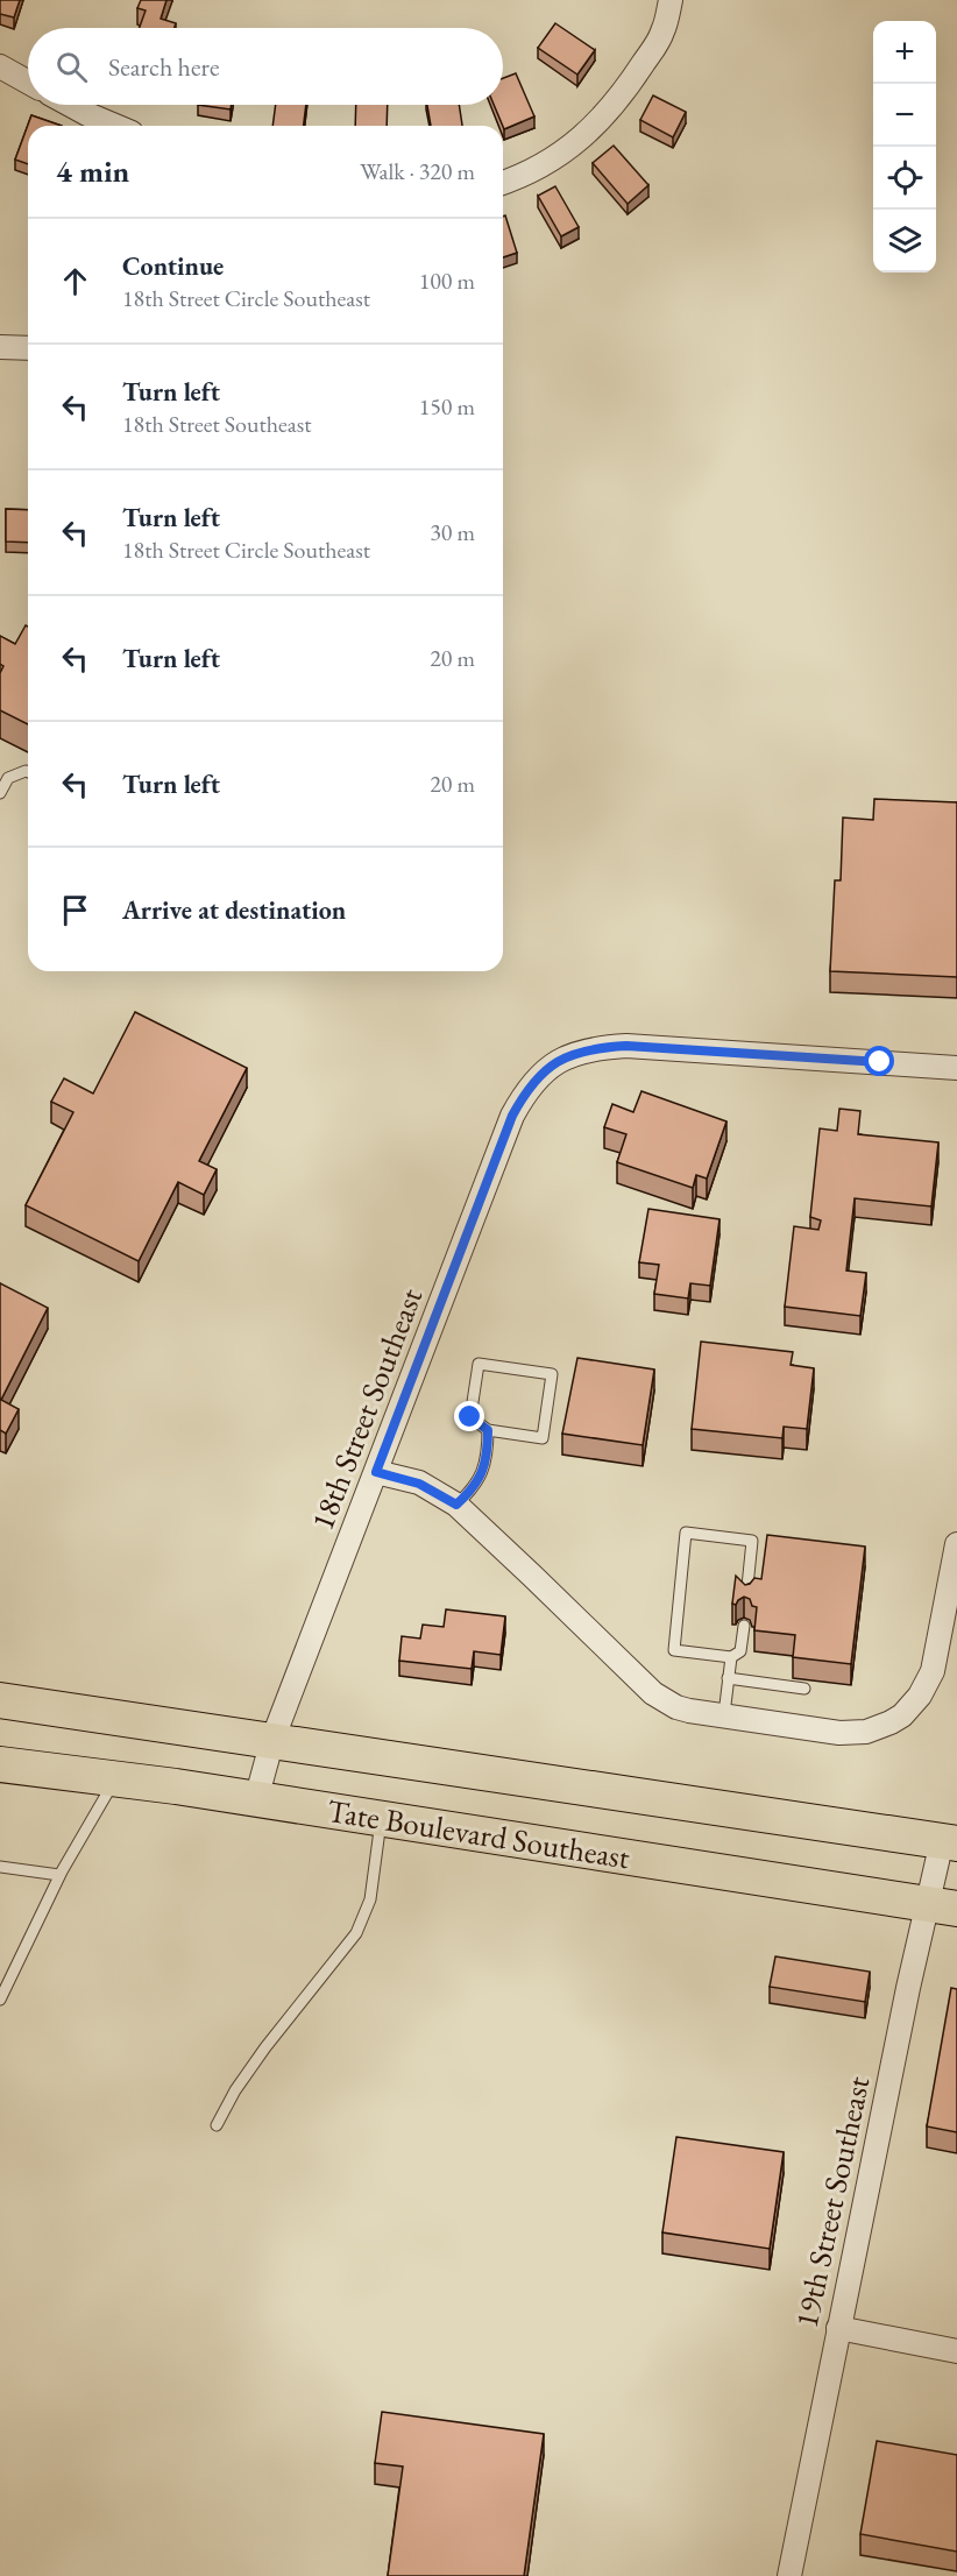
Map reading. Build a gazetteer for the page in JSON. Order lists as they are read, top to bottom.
{
  "streets": {
    "main road": ["Tate Boulevard Southeast"],
    "street": ["18th Street Southeast", "19th Street Southeast"]
  },
  "crossings": [
    ["18th Street Southeast", "Tate Boulevard Southeast"],
    ["Tate Boulevard Southeast", "19th Street Southeast"]
  ],
  "page": {
    "map_buttons": ["+", "−"],
    "search": "Search here",
    "heading": ["4 min", "Walk · 320 m"],
    "list": [
      ["Continue", "18th Street Circle Southeast", "100 m"],
      ["Turn left", "18th Street Southeast", "150 m"],
      ["Turn left", "18th Street Circle Southeast", "30 m"],
      ["Turn left", "20 m"],
      ["Turn left", "20 m"],
      "Arrive at destination"
    ]
  }
}
